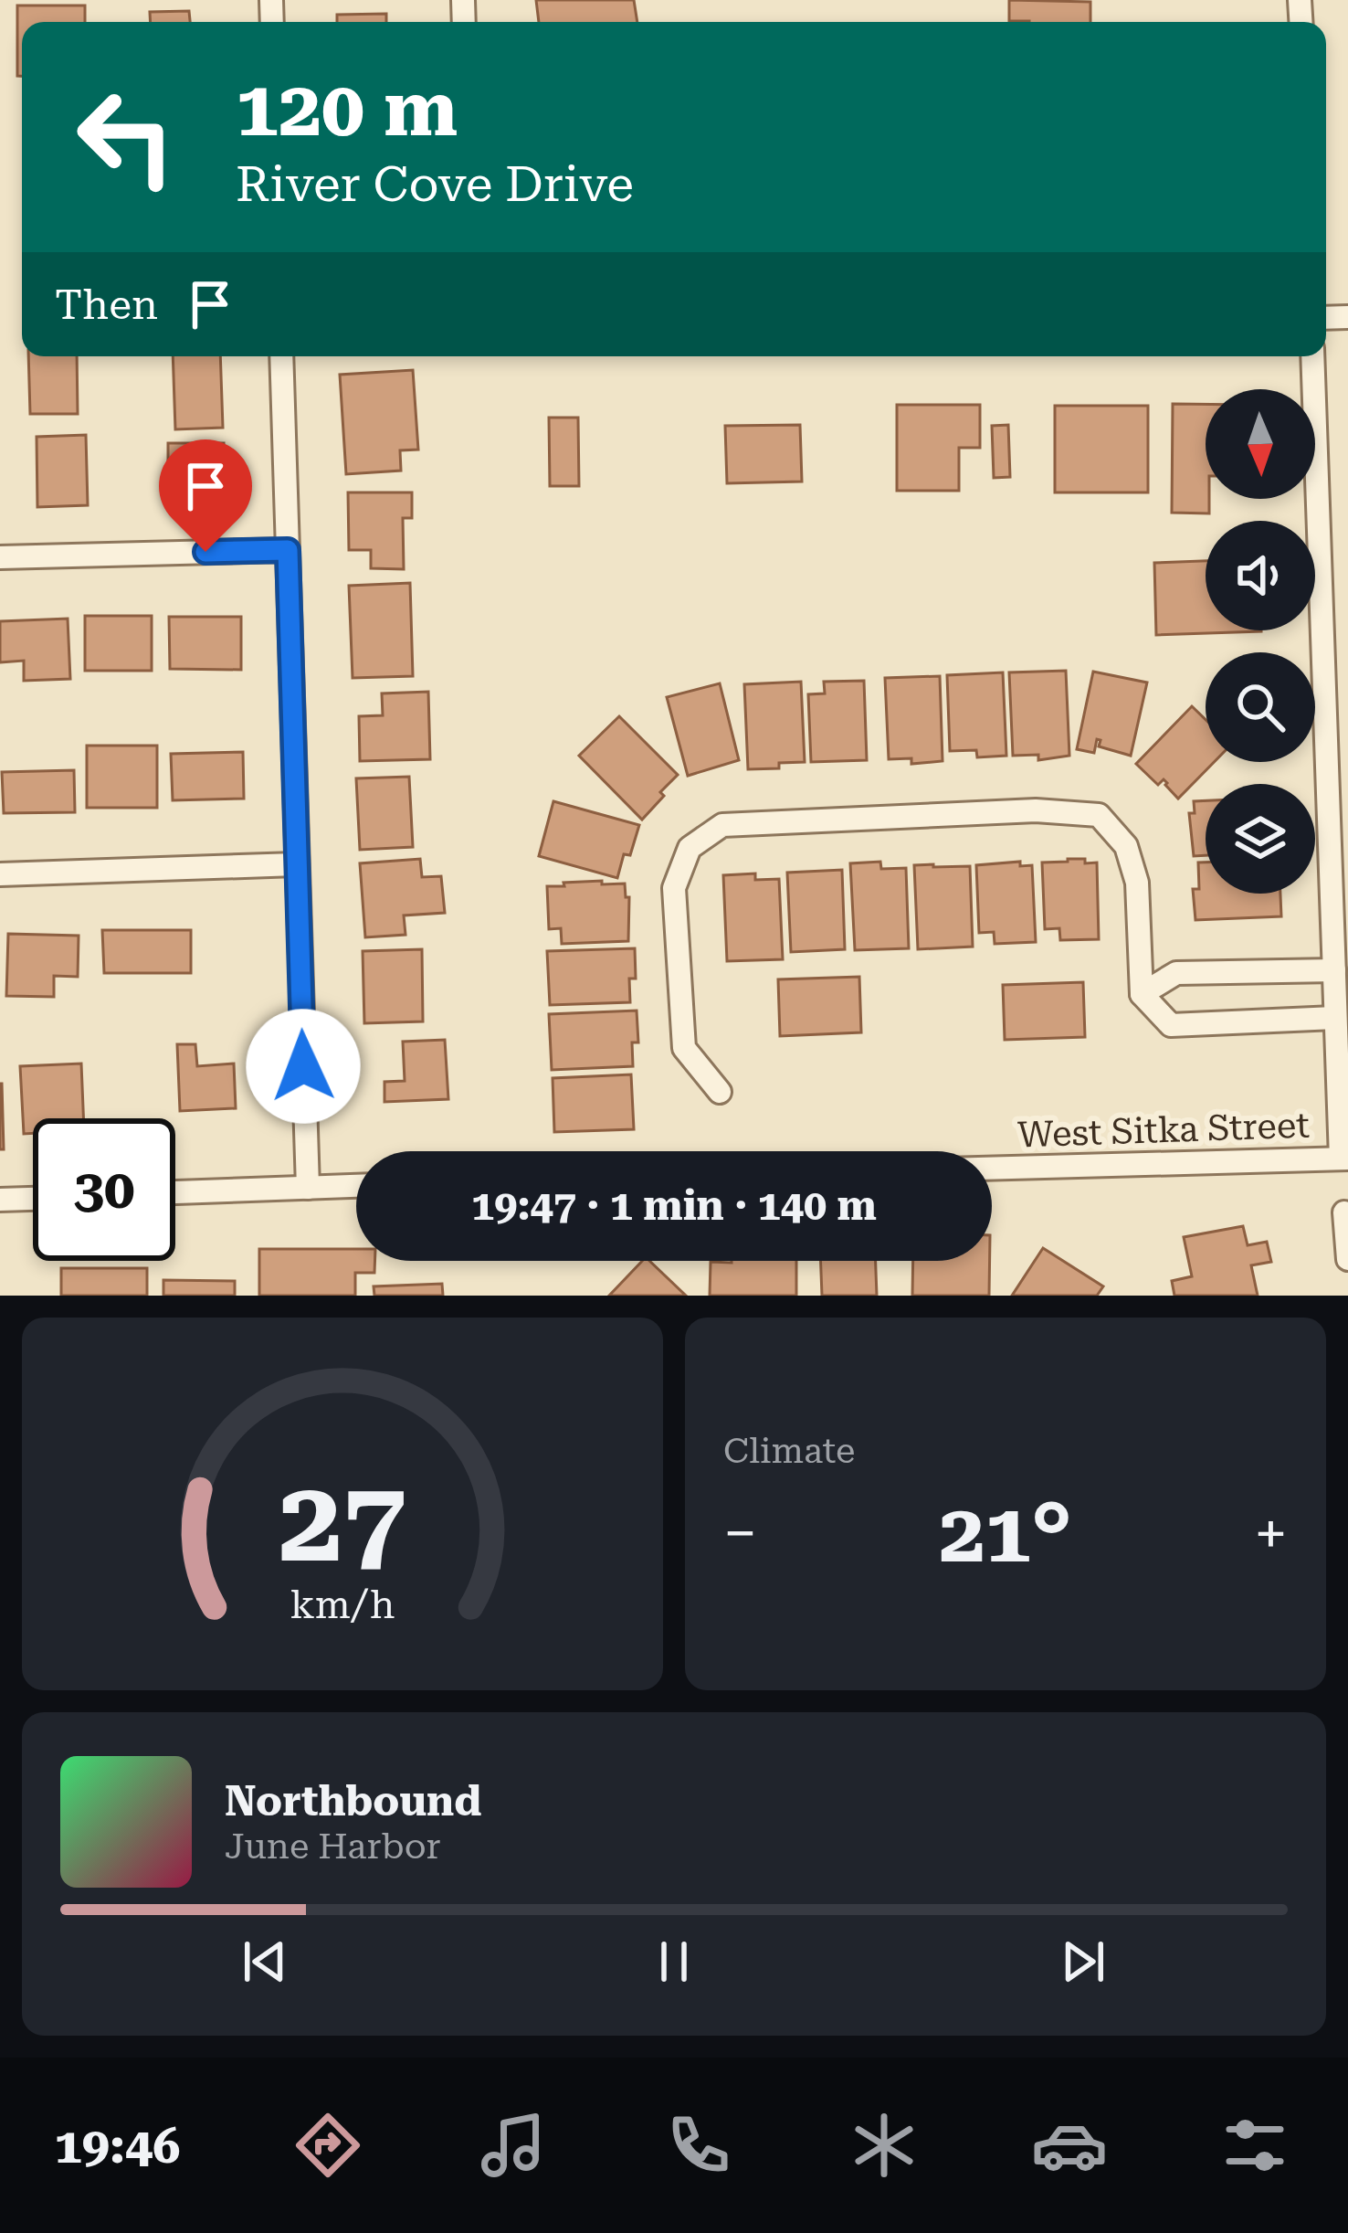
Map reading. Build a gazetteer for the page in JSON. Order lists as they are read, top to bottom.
{
  "streets": {
    "street": ["West Sitka Street"]
  },
  "north": "bottom",
  "page": {
    "turn": ["120 m", "River Cove Drive"],
    "then": "Then",
    "limit": "30",
    "trip": "19:47 · 1 min · 140 m",
    "tile": "Climate",
    "heat": ["−", "21°", "+"],
    "song": ["Northbound", "June Harbor"],
    "tabs": "19:46",
    "gauge": ["27", "km/h"]
  }
}
